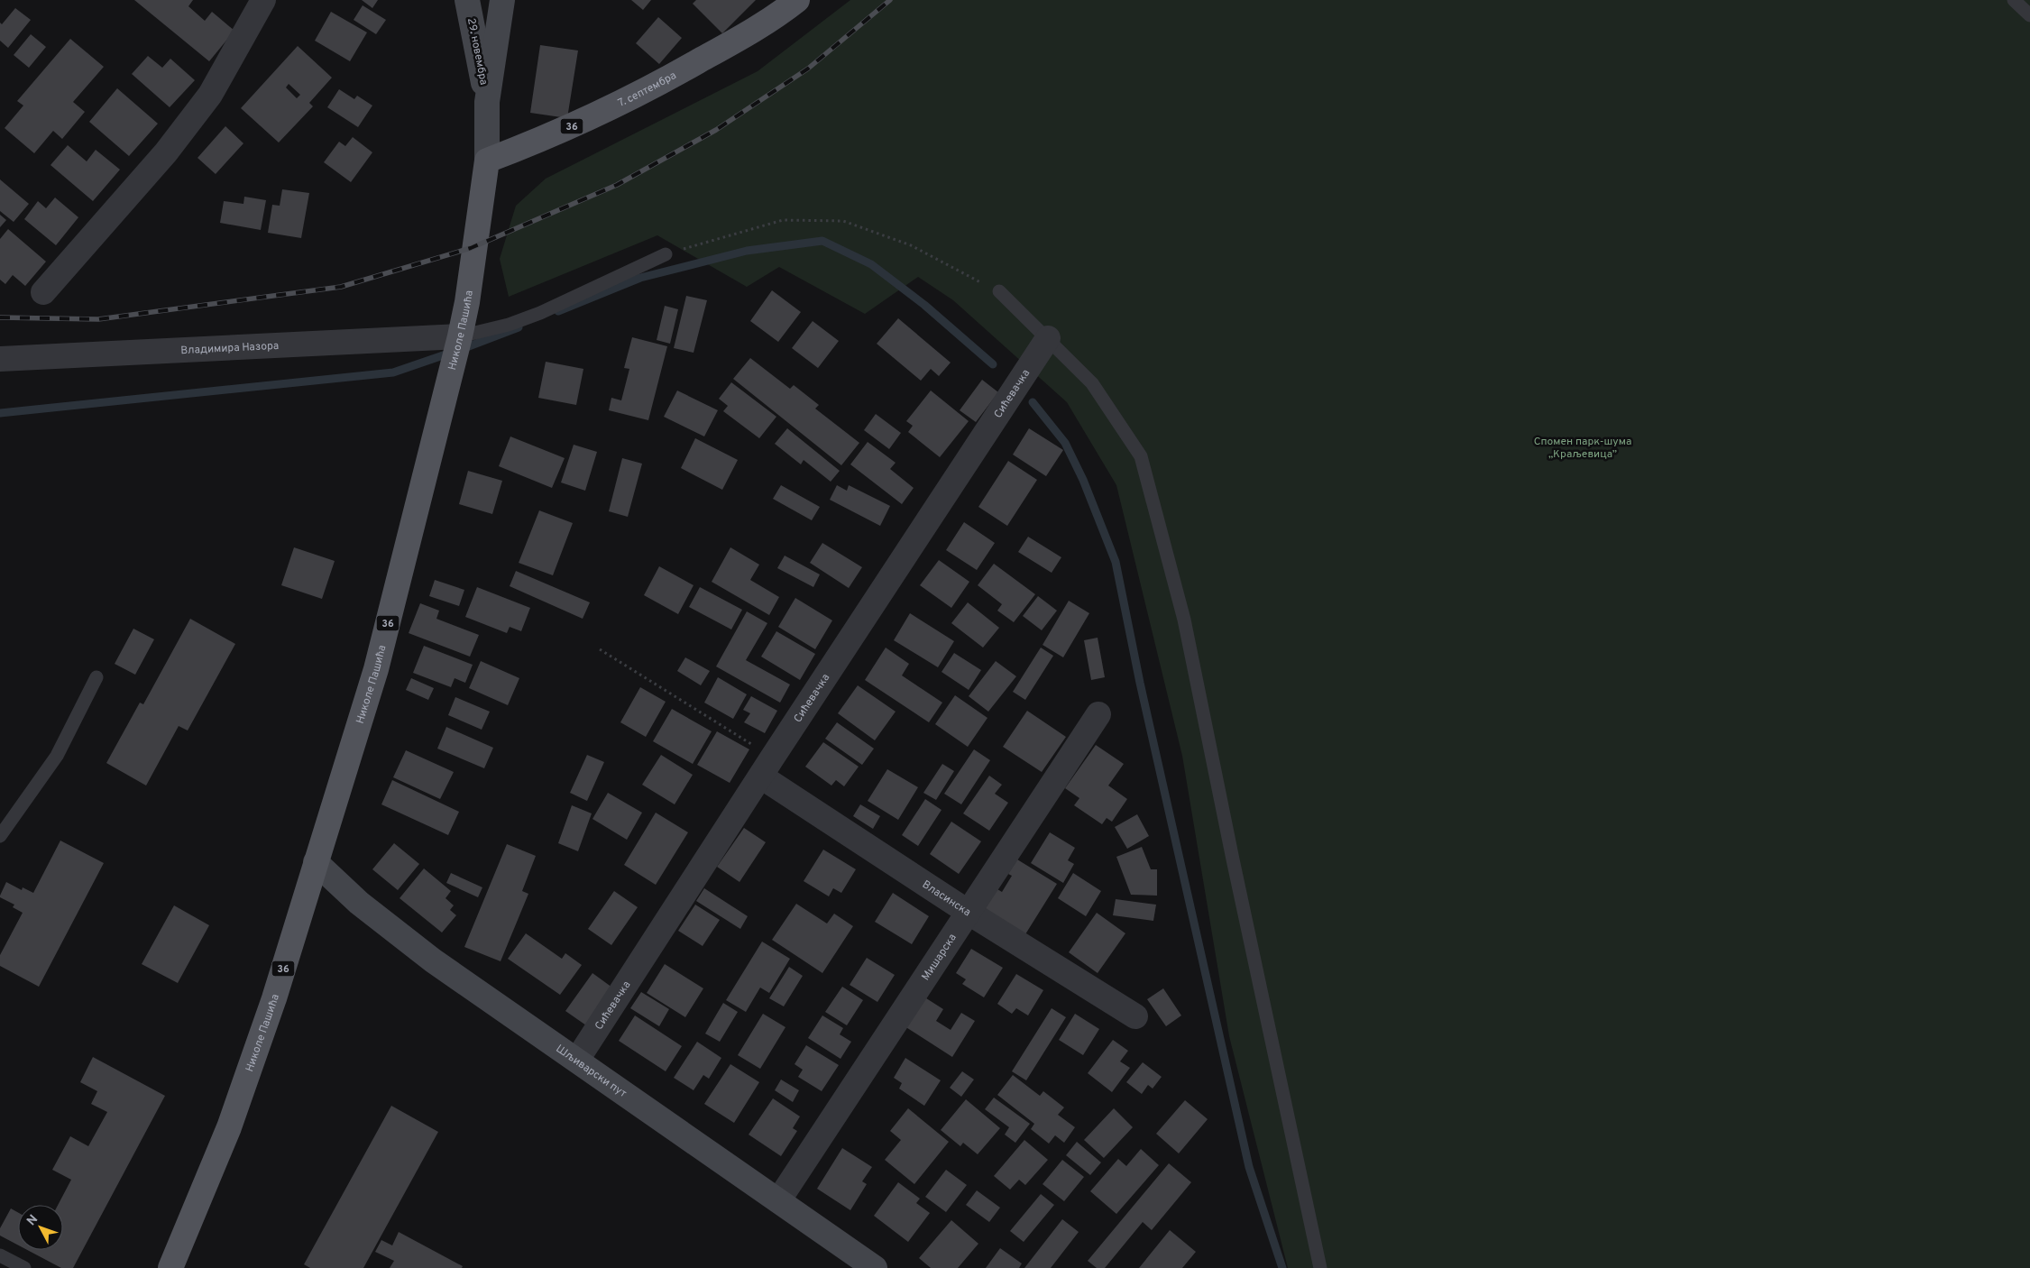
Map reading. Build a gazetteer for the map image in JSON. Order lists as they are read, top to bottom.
{
  "streets": {
    "main road": [
      "29. новембра",
      "7. септембра",
      "36",
      "Николе Пашића",
      "Шљиварски пут"
    ],
    "street": [
      "Владимира Назора",
      "Сићевачка",
      "Власинска",
      "Мишарска"
    ]
  },
  "crossings": [
    ["29. новембра", "Николе Пашића"],
    ["7. септембра", "Николе Пашића"],
    ["Николе Пашића", "Владимира Назора"],
    ["Николе Пашића", "Шљиварски пут"],
    ["Сићевачка", "Власинска"],
    ["Сићевачка", "Шљиварски пут"],
    ["Власинска", "Мишарска"],
    ["Мишарска", "Шљиварски пут"]
  ],
  "parks": ["Спомен парк-шума „Краљевица”"],
  "north": "top left"
}
